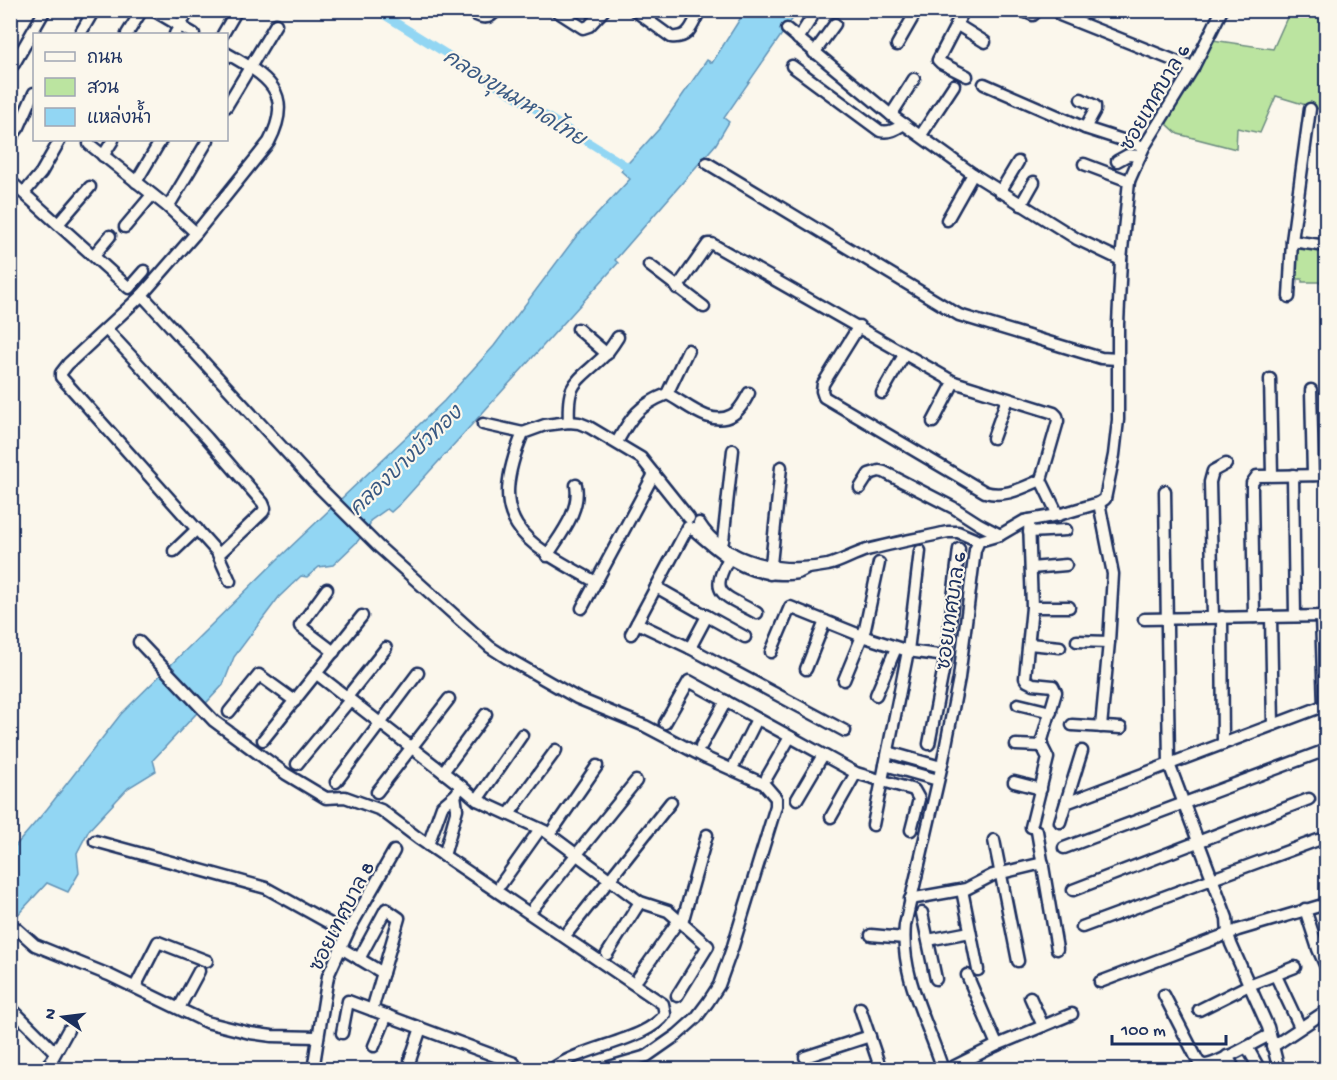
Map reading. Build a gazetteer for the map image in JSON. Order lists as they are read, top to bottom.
{
  "streets": {
    "street": ["ซอยเทศบาล 6", "ซอยเทศบาล 8"]
  },
  "water": ["คลองขุนมหาดไทย", "คลองบางบัวทอง"],
  "legend": ["ถนน", "สวน", "แหล่งน้ำ"],
  "scale_bar": "100 m",
  "north": "left"
}
